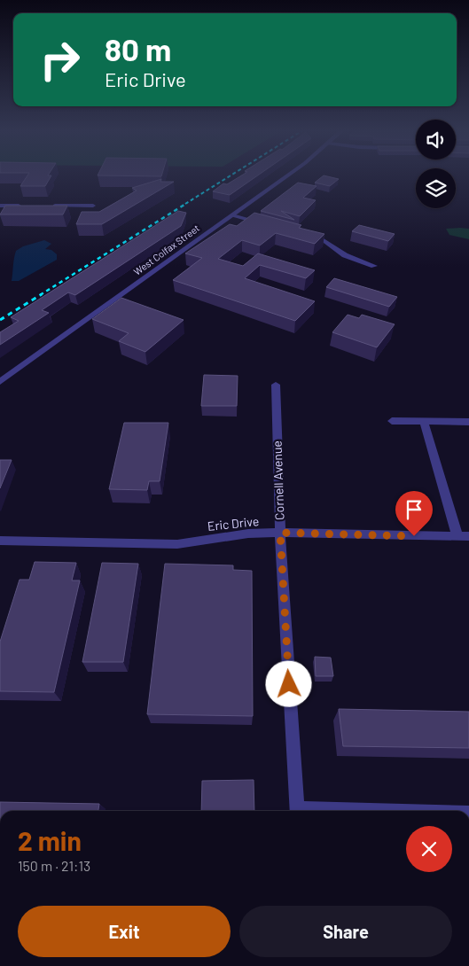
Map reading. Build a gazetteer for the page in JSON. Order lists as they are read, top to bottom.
{
  "streets": {
    "street": ["West Colfax Street", "Cornell Avenue", "Eric Drive"]
  },
  "crossings": [
    ["Cornell Avenue", "Eric Drive"]
  ],
  "page": {
    "turn": ["80 m", "Eric Drive"],
    "heading": ["2 min", "150 m · 21:13"],
    "buttons": ["Exit", "Share"]
  }
}
